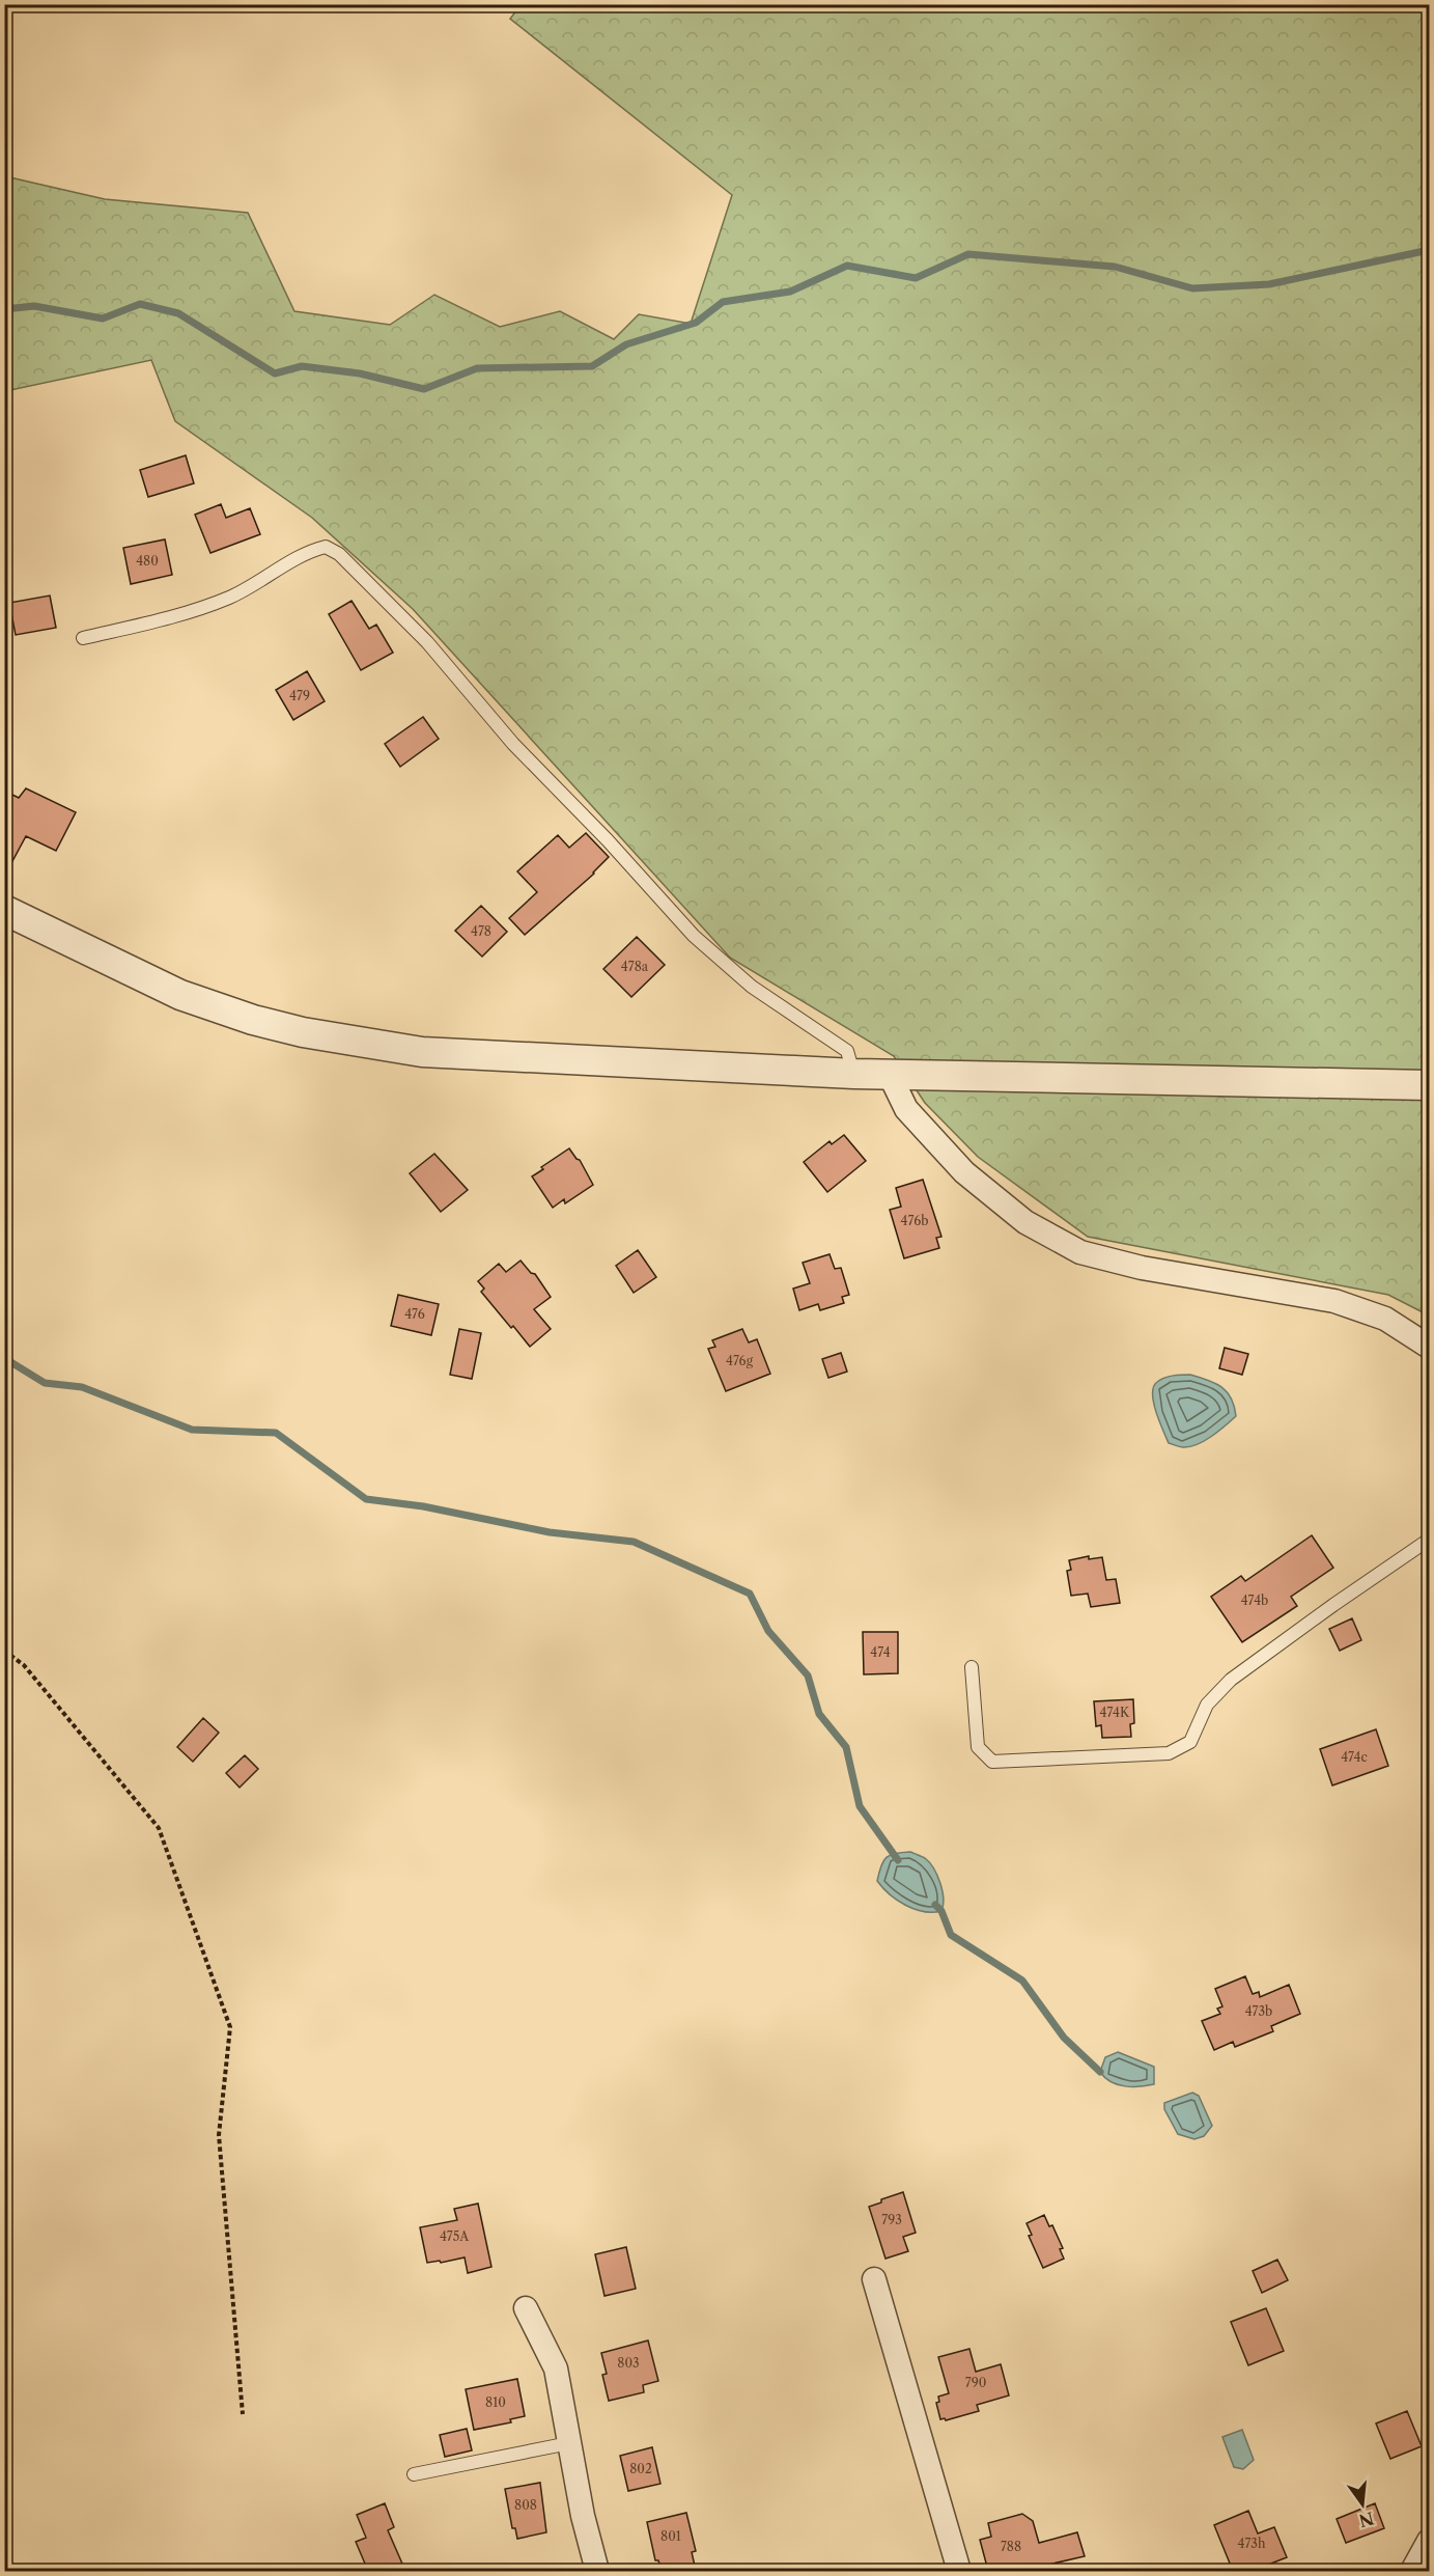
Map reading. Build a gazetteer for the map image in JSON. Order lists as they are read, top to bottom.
{
  "house_numbers": [
    "480",
    "479",
    "478",
    "478a",
    "476b",
    "476",
    "476g",
    "474b",
    "474",
    "474K",
    "474c",
    "473b",
    "793",
    "475A",
    "803",
    "790",
    "810",
    "802",
    "808",
    "801",
    "473h",
    "788"
  ],
  "north": "bottom"
}
